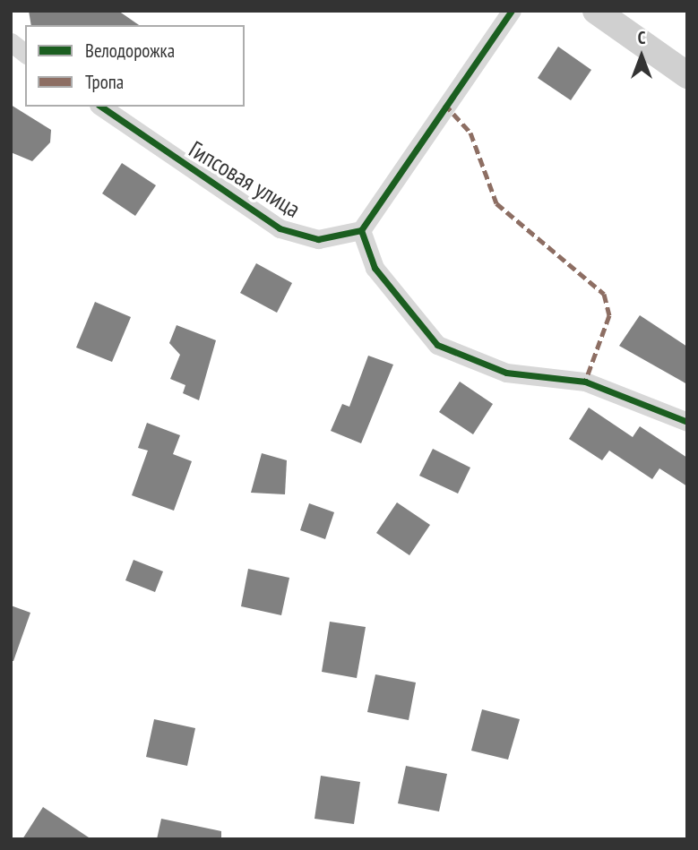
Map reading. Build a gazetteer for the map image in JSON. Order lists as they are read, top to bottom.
{
  "streets": {
    "street": ["Гипсовая улица"]
  },
  "legend": ["Велодорожка", "Тропа"],
  "north": "top"
}
